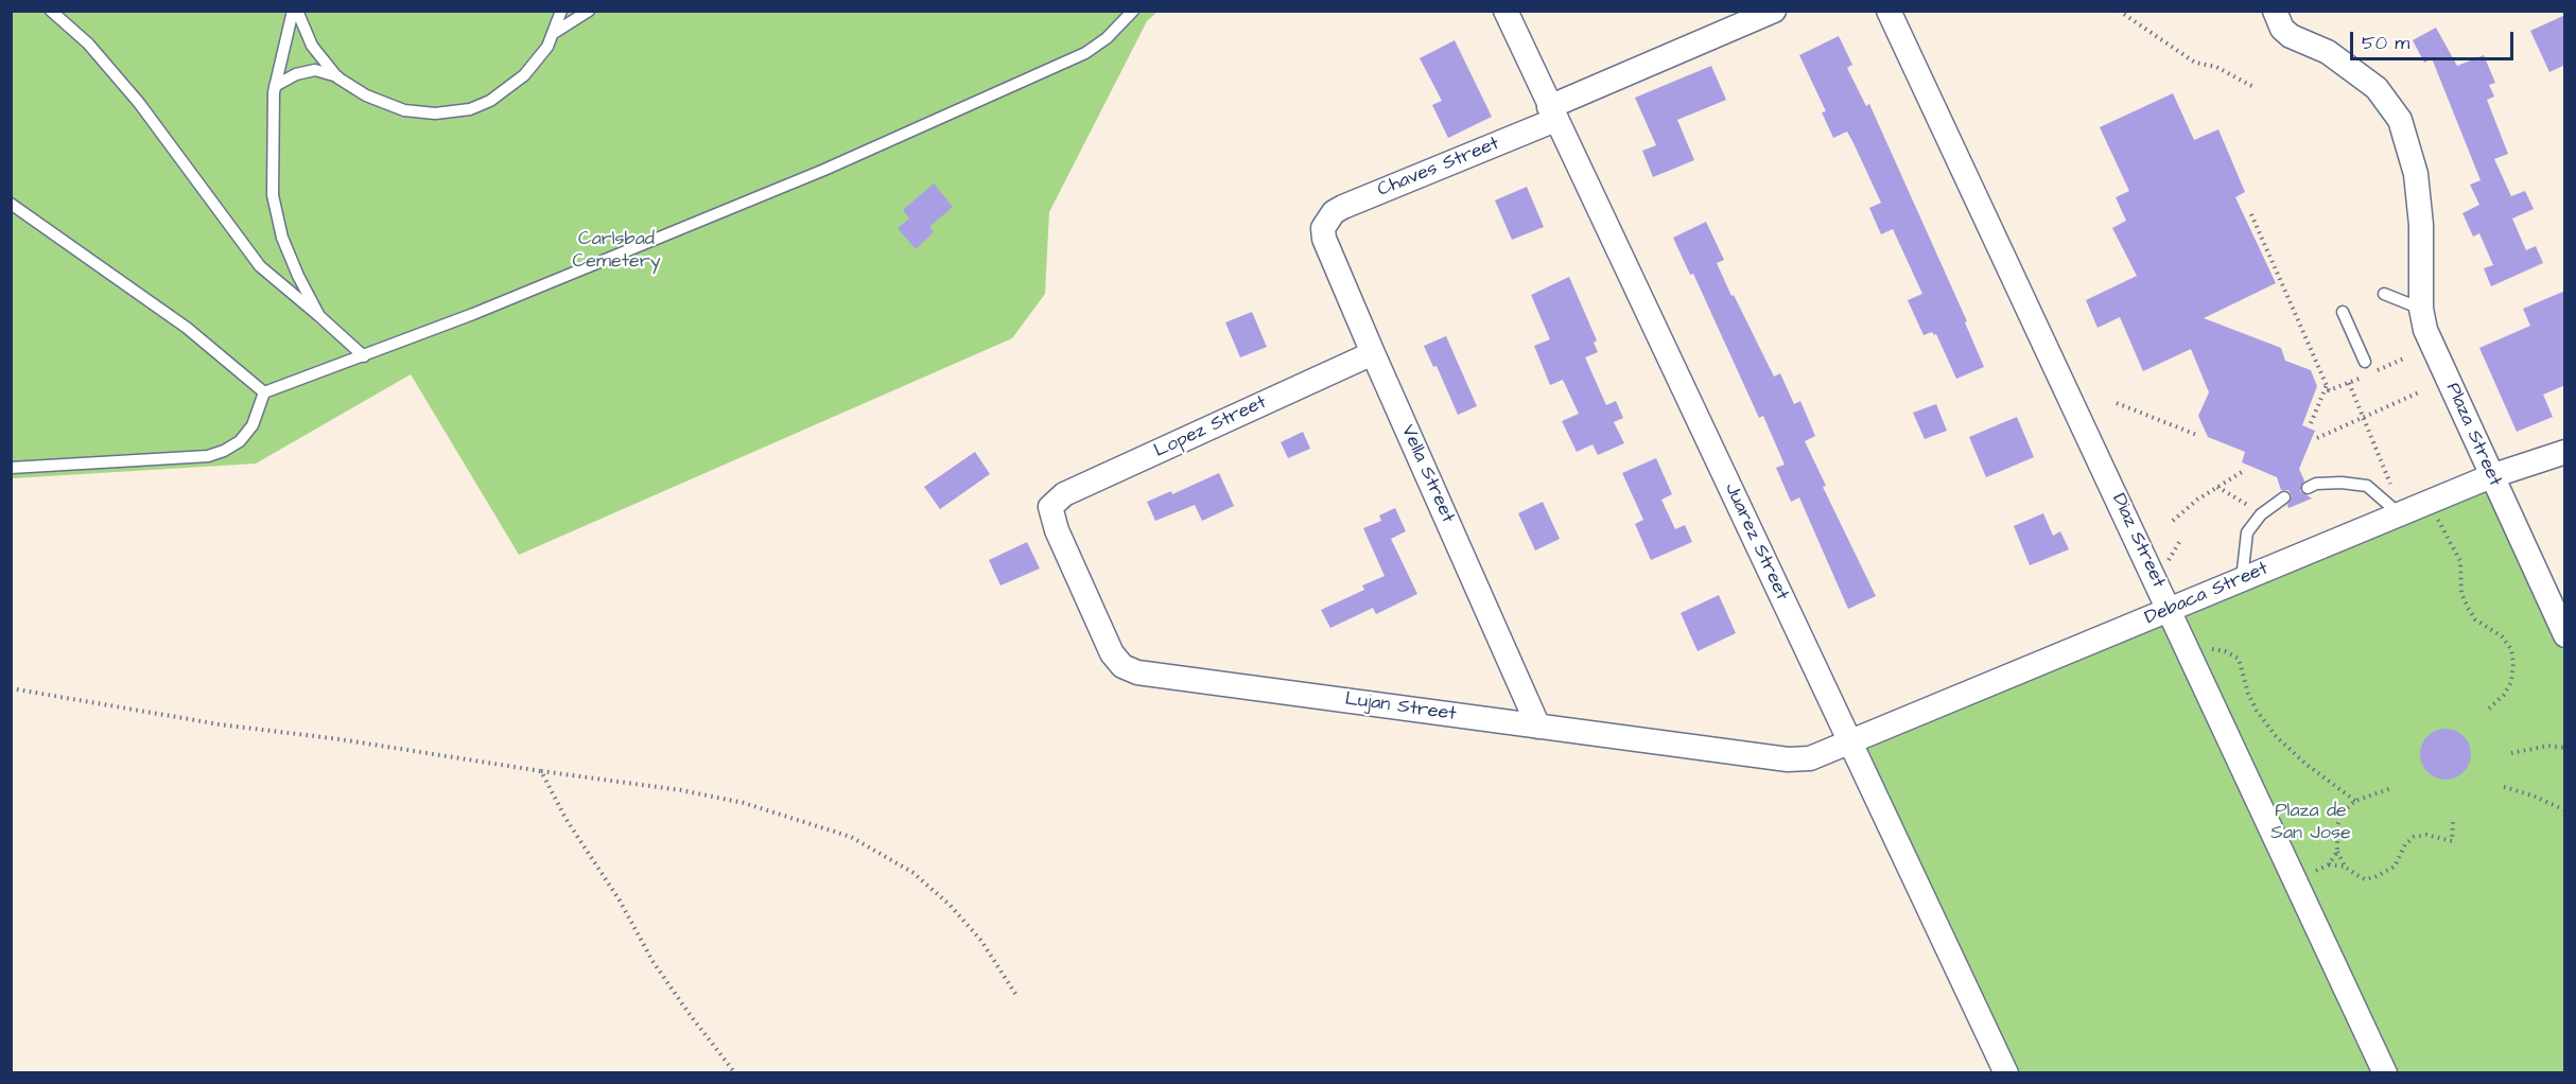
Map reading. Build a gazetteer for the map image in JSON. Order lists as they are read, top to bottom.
{
  "streets": {
    "street": [
      "Chaves Street",
      "Lopez Street",
      "Plaza Street",
      "Vella Street",
      "Diaz Street",
      "Juarez Street",
      "Debaca Street",
      "Lujan Street"
    ]
  },
  "crossings": [
    ["Chaves Street", "Vella Street"],
    ["Chaves Street", "Juarez Street"],
    ["Lopez Street", "Vella Street"],
    ["Lopez Street", "Lujan Street"],
    ["Plaza Street", "Debaca Street"],
    ["Vella Street", "Lujan Street"],
    ["Diaz Street", "Debaca Street"],
    ["Juarez Street", "Debaca Street"],
    ["Juarez Street", "Lujan Street"],
    ["Debaca Street", "Lujan Street"]
  ],
  "parks": ["Carlsbad Cemetery", "Plaza de San Jose"],
  "scale_bar": "50 m"
}
